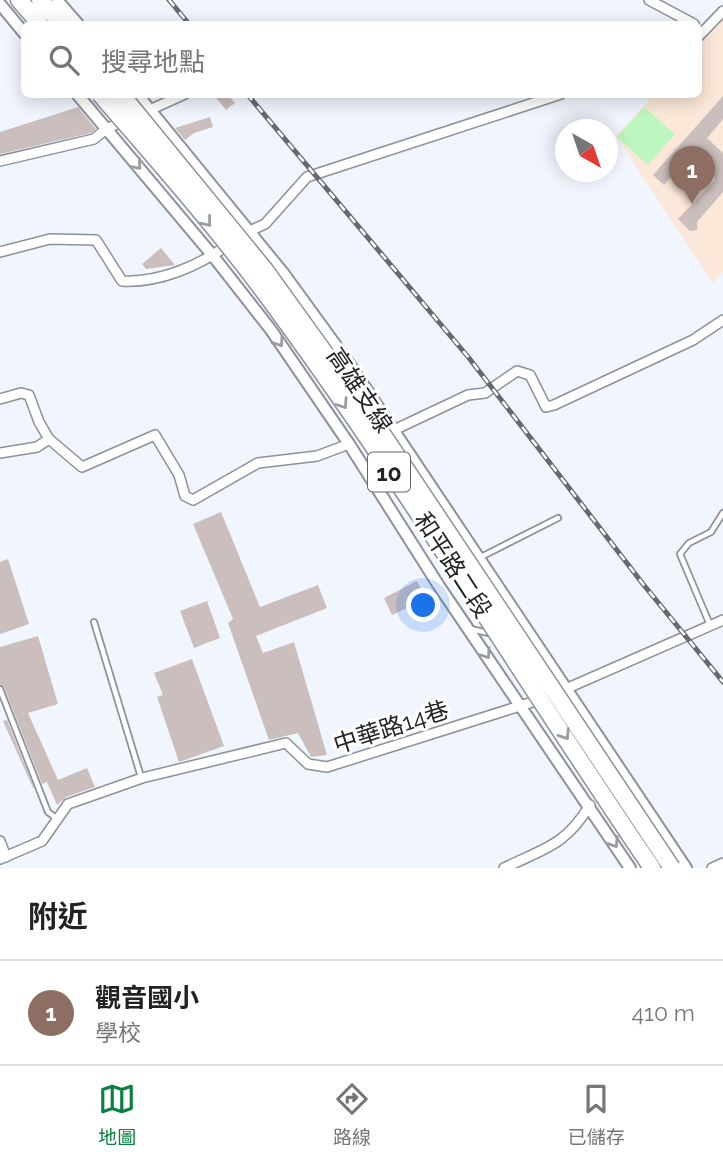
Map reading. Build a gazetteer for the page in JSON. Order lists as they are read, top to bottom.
{
  "streets": {
    "highway": ["高雄支線", "10"],
    "street": ["和平路二段", "中華路14巷"]
  },
  "crossings": [
    ["和平路二段", "中華路14巷"]
  ],
  "north": "bottom right",
  "page": {
    "search": "搜尋地點",
    "pins": "1",
    "heading": "附近",
    "list": [
      {
        "mark": "1",
        "name": "觀音國小",
        "note": "學校",
        "value": "410 m"
      }
    ],
    "nav": ["地圖", "路線", "已儲存"]
  }
}
